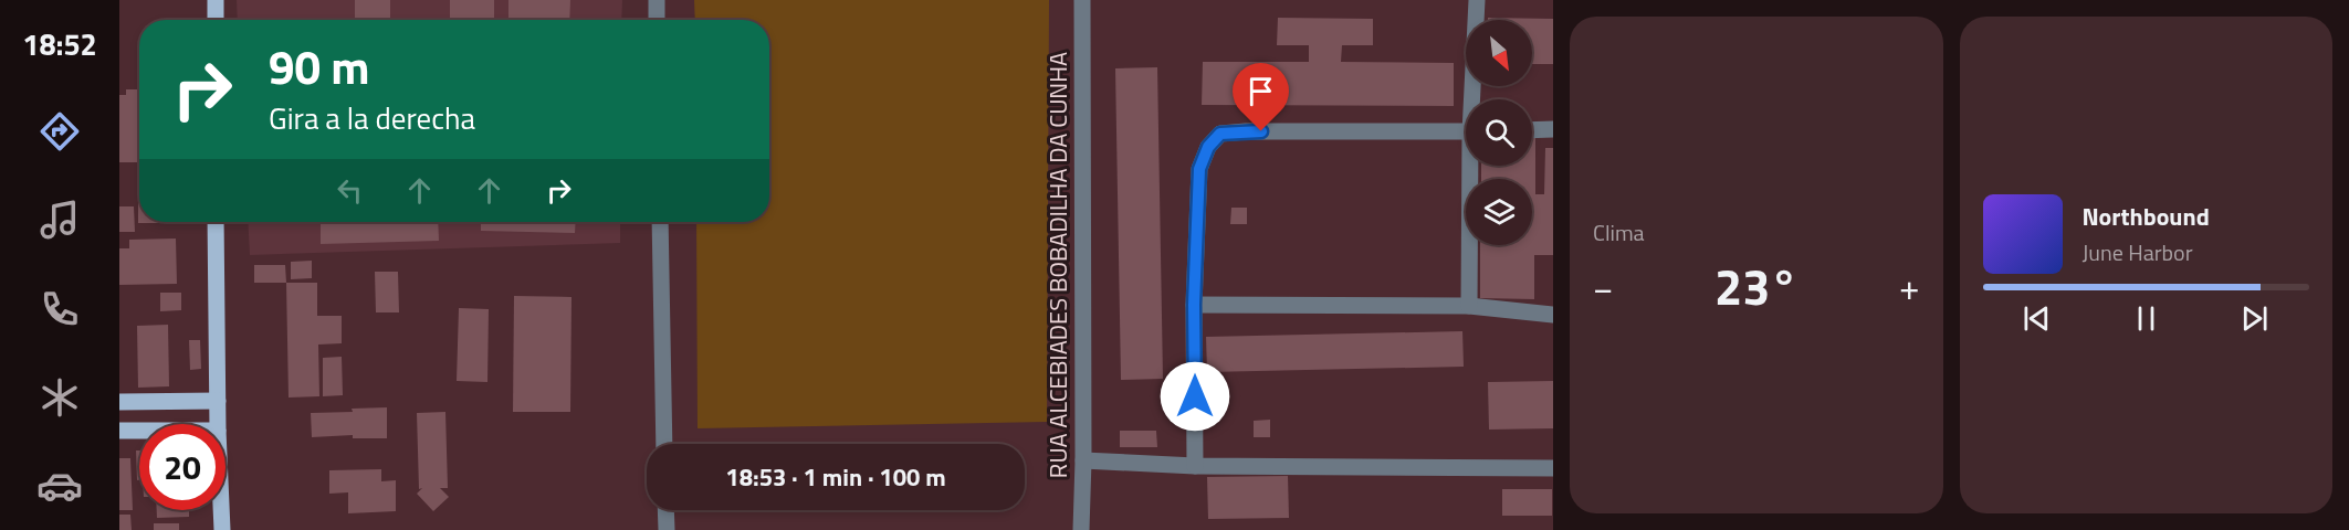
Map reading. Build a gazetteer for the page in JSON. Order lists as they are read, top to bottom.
{
  "streets": {
    "street": ["RUA ALCEBIADES BOBADILHA DA CUNHA"]
  },
  "north": "bottom right",
  "page": {
    "tabs": "18:52",
    "tile": "Clima",
    "turn": ["90 m", "Gira a la derecha"],
    "song": ["Northbound", "June Harbor"],
    "heat": ["−", "23°", "+"],
    "limit": "20",
    "trip": "18:53 · 1 min · 100 m"
  }
}
